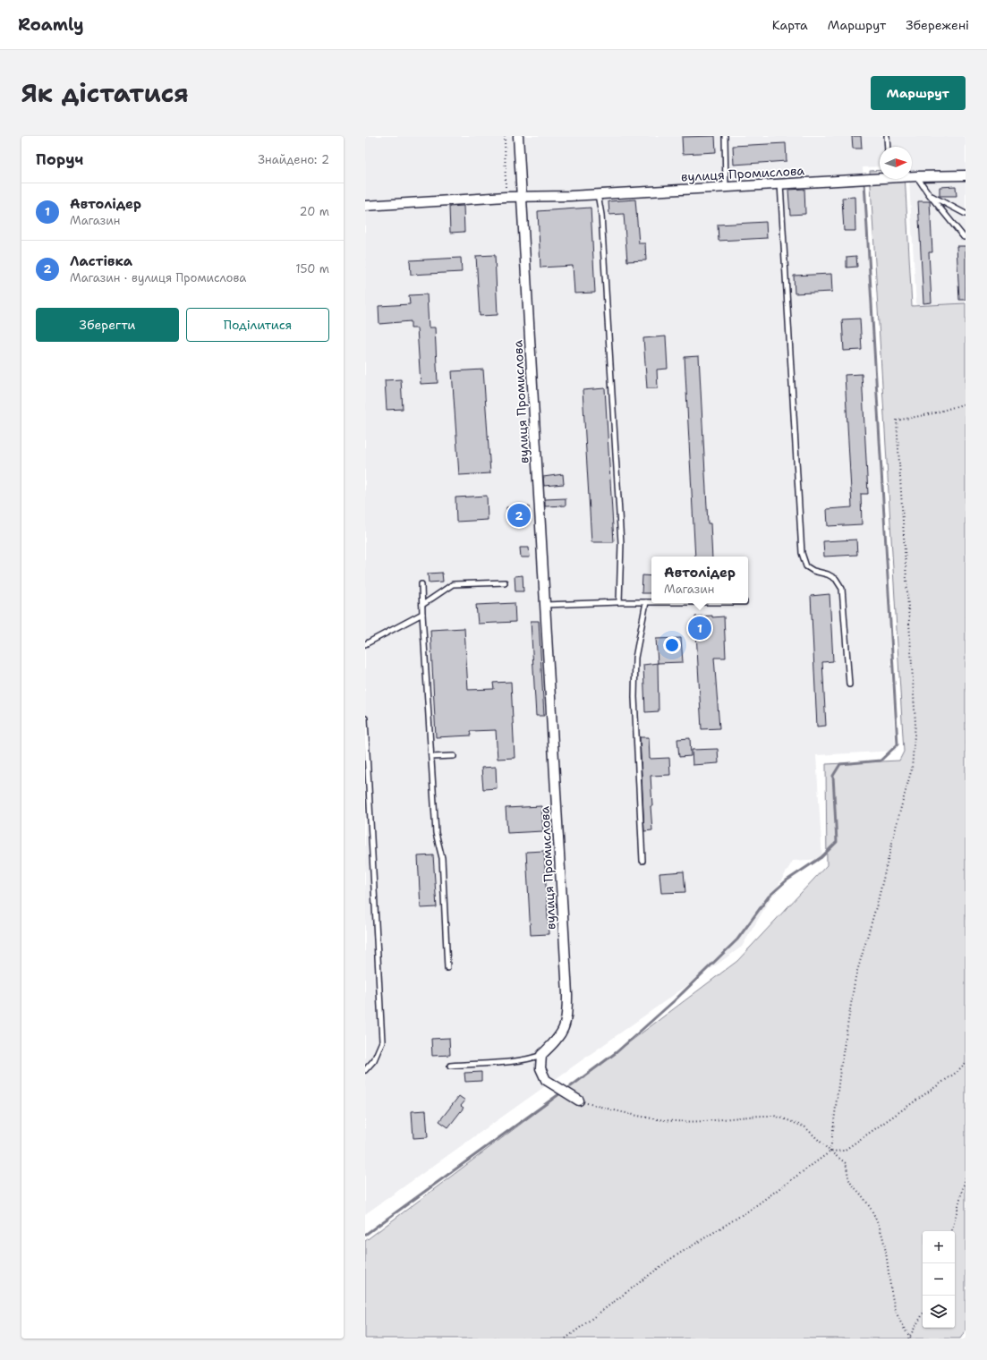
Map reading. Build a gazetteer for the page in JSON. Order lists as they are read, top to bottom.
{
  "streets": {
    "street": ["вулиця Промислова"]
  },
  "north": "right",
  "page": {
    "header": "Roamly",
    "nav": ["Карта", "Маршрут", "Збережені"],
    "title": "Як дістатися",
    "buttons": [
      "Маршрут",
      ["Зберегти", "Поділитися"]
    ],
    "heading": ["Поруч", "Знайдено: 2"],
    "list": [
      {
        "mark": "1",
        "name": "Автолідер",
        "note": "Магазин",
        "value": "20 m"
      },
      {
        "mark": "2",
        "name": "Ластівка",
        "note": "Магазин · вулиця Промислова",
        "value": "150 m"
      }
    ],
    "pins": ["2", "1"],
    "popup": ["Автолідер", "Магазин"],
    "map_buttons": ["+", "−"]
  }
}
